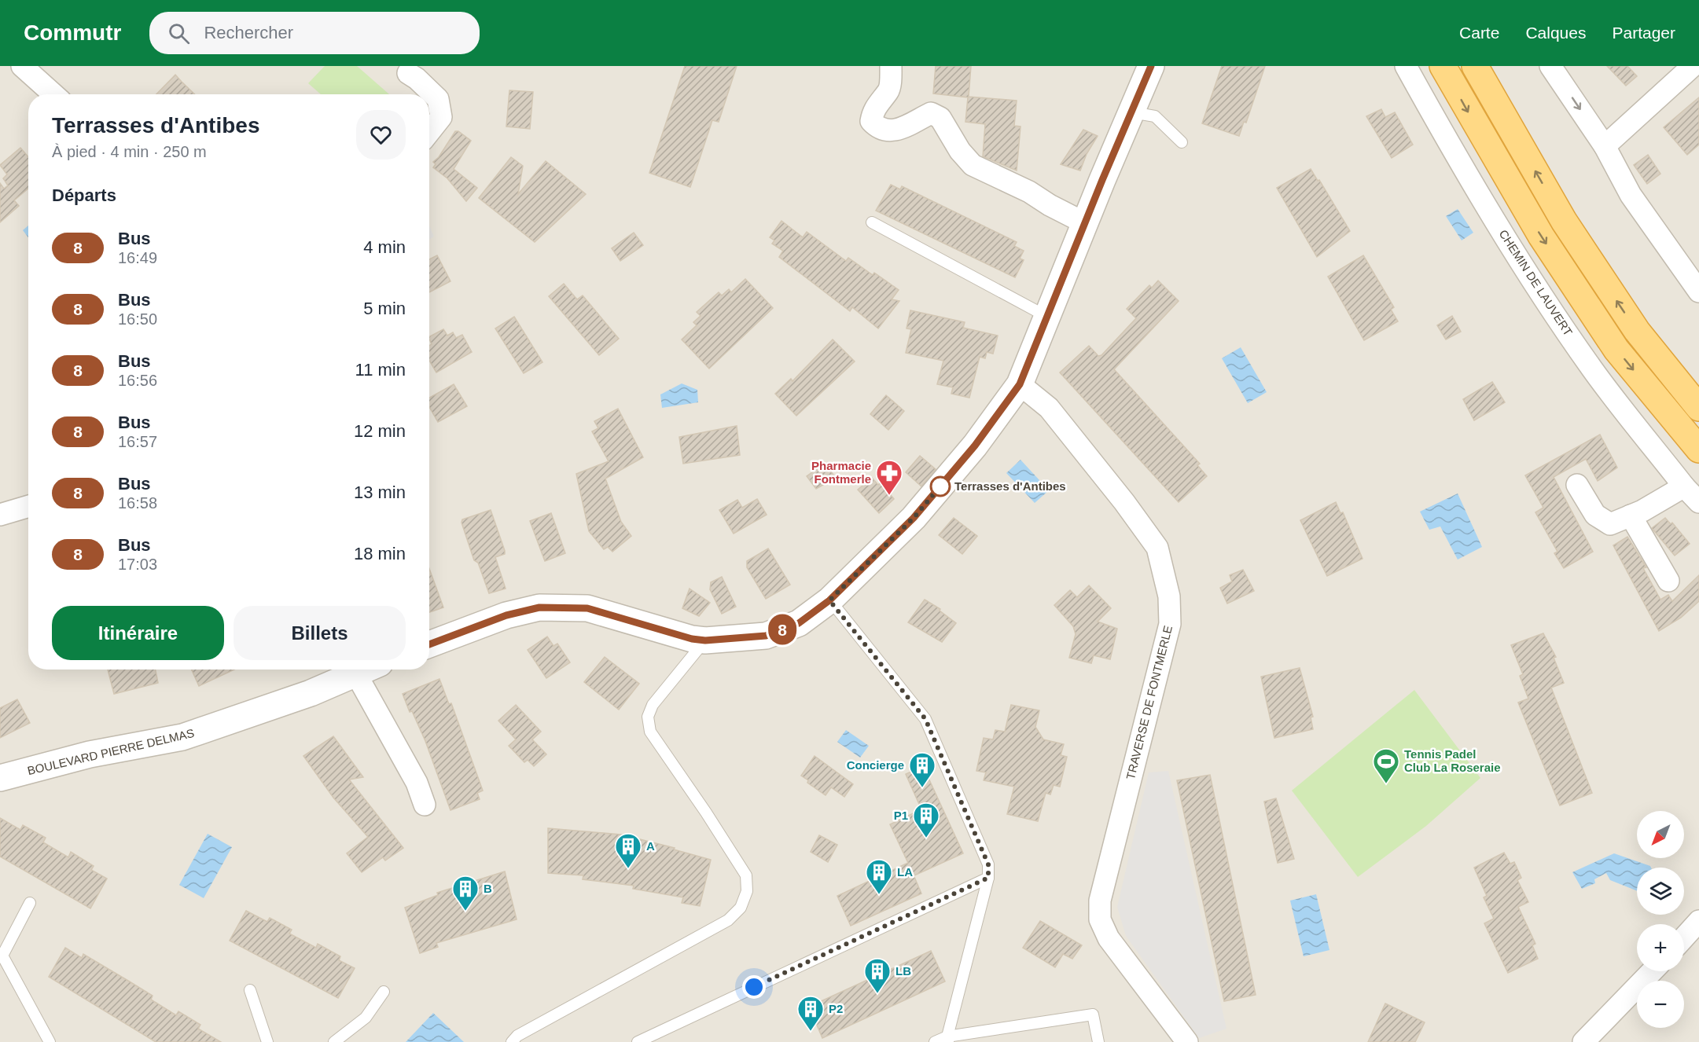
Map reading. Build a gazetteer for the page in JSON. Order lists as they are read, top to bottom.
{
  "streets": {
    "street": ["CHEMIN DE LAUVERT", "TRAVERSE DE FONTMERLE", "BOULEVARD PIERRE DELMAS"]
  },
  "places": {
    "other": ["Terrasses d'Antibes"],
    "pharmacy": ["Pharmacie Fontmerle"],
    "sports": ["Tennis Padel Club La Roseraie"],
    "building": [
      "Concierge",
      "P1",
      "A",
      "LA",
      "B",
      "LB",
      "P2"
    ]
  },
  "lines": ["bus line 8"],
  "north": "bottom left",
  "page": {
    "header": "Commutr",
    "search": "Rechercher",
    "nav": ["Carte", "Calques", "Partager"],
    "on_map": "8",
    "heading": [
      ["Terrasses d'Antibes", "À pied · 4 min · 250 m"],
      "Départs"
    ],
    "list": [
      {
        "mark": "8",
        "name": "Bus",
        "note": "16:49",
        "value": "4 min"
      },
      {
        "mark": "8",
        "name": "Bus",
        "note": "16:50",
        "value": "5 min"
      },
      {
        "mark": "8",
        "name": "Bus",
        "note": "16:56",
        "value": "11 min"
      },
      {
        "mark": "8",
        "name": "Bus",
        "note": "16:57",
        "value": "12 min"
      },
      {
        "mark": "8",
        "name": "Bus",
        "note": "16:58",
        "value": "13 min"
      },
      {
        "mark": "8",
        "name": "Bus",
        "note": "17:03",
        "value": "18 min"
      }
    ],
    "buttons": ["Itinéraire", "Billets"],
    "map_buttons": ["+", "−"]
  }
}
